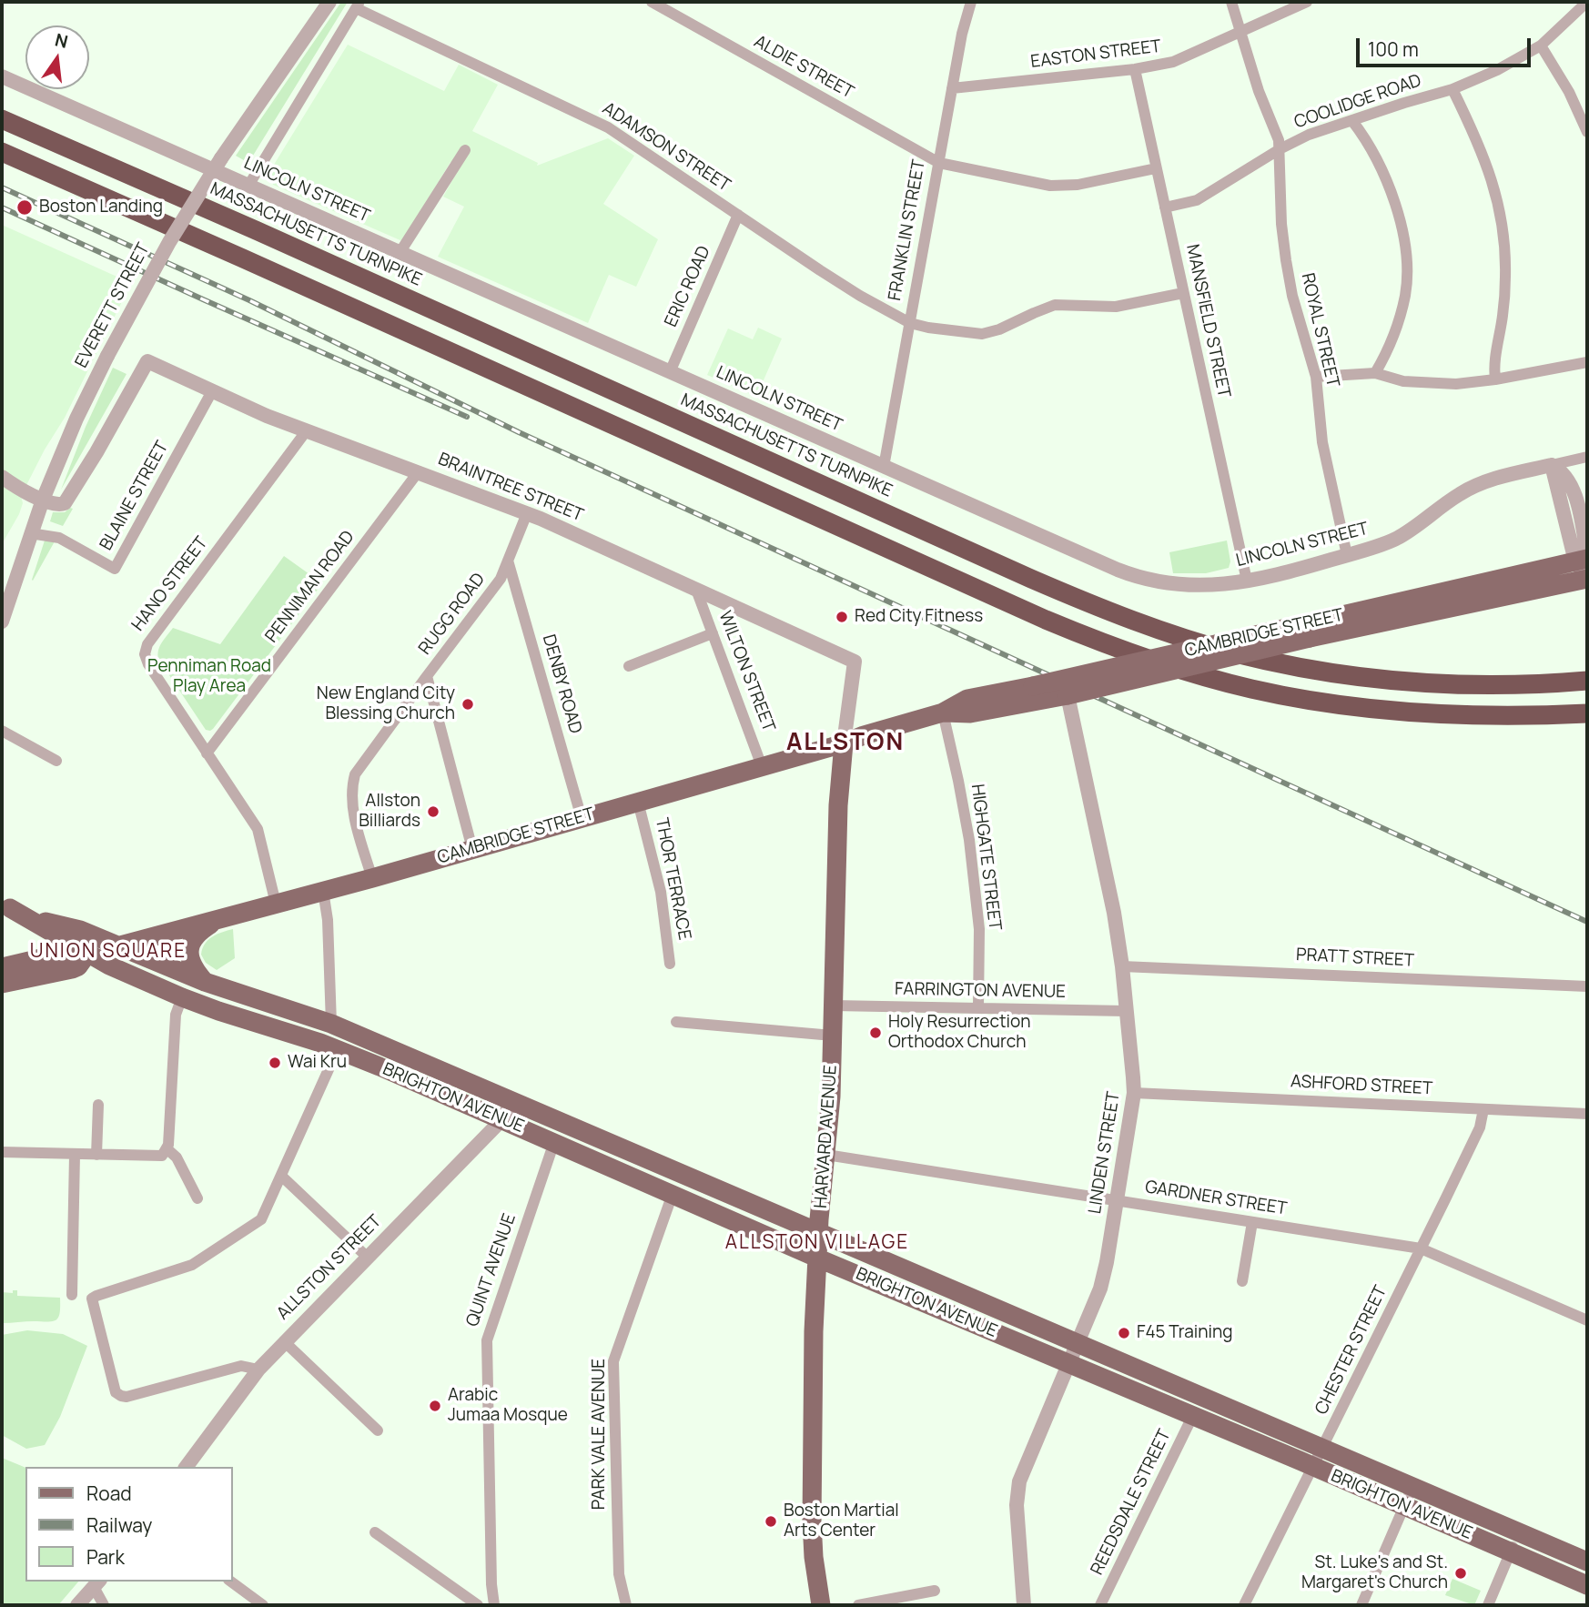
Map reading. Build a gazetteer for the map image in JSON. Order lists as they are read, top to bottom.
{
  "streets": {
    "highway": ["MASSACHUSETTS TURNPIKE"],
    "main road": ["CAMBRIDGE STREET", "BRIGHTON AVENUE", "HARVARD AVENUE"],
    "street": [
      "EASTON STREET",
      "ALDIE STREET",
      "COOLIDGE ROAD",
      "ADAMSON STREET",
      "LINCOLN STREET",
      "FRANKLIN STREET",
      "ERIC ROAD",
      "EVERETT STREET",
      "MANSFIELD STREET",
      "ROYAL STREET",
      "BRAINTREE STREET",
      "BLAINE STREET",
      "HANO STREET",
      "PENNIMAN ROAD",
      "RUGG ROAD",
      "WILTON STREET",
      "DENBY ROAD",
      "HIGHGATE STREET",
      "THOR TERRACE",
      "PRATT STREET",
      "FARRINGTON AVENUE",
      "ASHFORD STREET",
      "LINDEN STREET",
      "GARDNER STREET",
      "ALLSTON STREET",
      "QUINT AVENUE",
      "CHESTER STREET",
      "PARK VALE AVENUE",
      "REEDSDALE STREET"
    ]
  },
  "crossings": [
    ["EASTON STREET", "FRANKLIN STREET"],
    ["EASTON STREET", "MANSFIELD STREET"],
    ["EASTON STREET", "ROYAL STREET"],
    ["ALDIE STREET", "FRANKLIN STREET"],
    ["ALDIE STREET", "MANSFIELD STREET"],
    ["COOLIDGE ROAD", "MANSFIELD STREET"],
    ["COOLIDGE ROAD", "ROYAL STREET"],
    ["ADAMSON STREET", "FRANKLIN STREET"],
    ["ADAMSON STREET", "ERIC ROAD"],
    ["ADAMSON STREET", "MANSFIELD STREET"],
    ["LINCOLN STREET", "FRANKLIN STREET"],
    ["LINCOLN STREET", "ERIC ROAD"],
    ["LINCOLN STREET", "MANSFIELD STREET"],
    ["LINCOLN STREET", "ROYAL STREET"],
    ["EVERETT STREET", "BRAINTREE STREET"],
    ["EVERETT STREET", "BLAINE STREET"],
    ["BRAINTREE STREET", "BLAINE STREET"],
    ["BRAINTREE STREET", "HANO STREET"],
    ["BRAINTREE STREET", "PENNIMAN ROAD"],
    ["BRAINTREE STREET", "RUGG ROAD"],
    ["BRAINTREE STREET", "CAMBRIDGE STREET"],
    ["BRAINTREE STREET", "WILTON STREET"],
    ["BRAINTREE STREET", "HARVARD AVENUE"],
    ["HANO STREET", "PENNIMAN ROAD"],
    ["HANO STREET", "CAMBRIDGE STREET"],
    ["RUGG ROAD", "CAMBRIDGE STREET"],
    ["RUGG ROAD", "DENBY ROAD"],
    ["CAMBRIDGE STREET", "WILTON STREET"],
    ["CAMBRIDGE STREET", "DENBY ROAD"],
    ["CAMBRIDGE STREET", "HIGHGATE STREET"],
    ["CAMBRIDGE STREET", "THOR TERRACE"],
    ["CAMBRIDGE STREET", "BRIGHTON AVENUE"],
    ["CAMBRIDGE STREET", "HARVARD AVENUE"],
    ["CAMBRIDGE STREET", "LINDEN STREET"],
    ["HIGHGATE STREET", "FARRINGTON AVENUE"],
    ["PRATT STREET", "LINDEN STREET"],
    ["FARRINGTON AVENUE", "HARVARD AVENUE"],
    ["FARRINGTON AVENUE", "LINDEN STREET"],
    ["ASHFORD STREET", "LINDEN STREET"],
    ["ASHFORD STREET", "CHESTER STREET"],
    ["BRIGHTON AVENUE", "HARVARD AVENUE"],
    ["BRIGHTON AVENUE", "LINDEN STREET"],
    ["BRIGHTON AVENUE", "ALLSTON STREET"],
    ["BRIGHTON AVENUE", "QUINT AVENUE"],
    ["BRIGHTON AVENUE", "CHESTER STREET"],
    ["BRIGHTON AVENUE", "PARK VALE AVENUE"],
    ["BRIGHTON AVENUE", "REEDSDALE STREET"],
    ["HARVARD AVENUE", "GARDNER STREET"],
    ["LINDEN STREET", "GARDNER STREET"],
    ["GARDNER STREET", "CHESTER STREET"]
  ],
  "districts": ["ALLSTON", "UNION SQUARE", "ALLSTON VILLAGE"],
  "parks": ["Penniman Road Play Area"],
  "places": [
    "Boston Landing",
    "Red City Fitness",
    "New England City Blessing Church",
    "Allston Billiards",
    "Holy Resurrection Orthodox Church",
    "Wai Kru",
    "F45 Training",
    "Arabic Jumaa Mosque",
    "Boston Martial Arts Center",
    "St. Luke's and St. Margaret's Church"
  ],
  "legend": ["Road", "Railway", "Park"],
  "scale_bar": "100 m",
  "north": "top"
}
